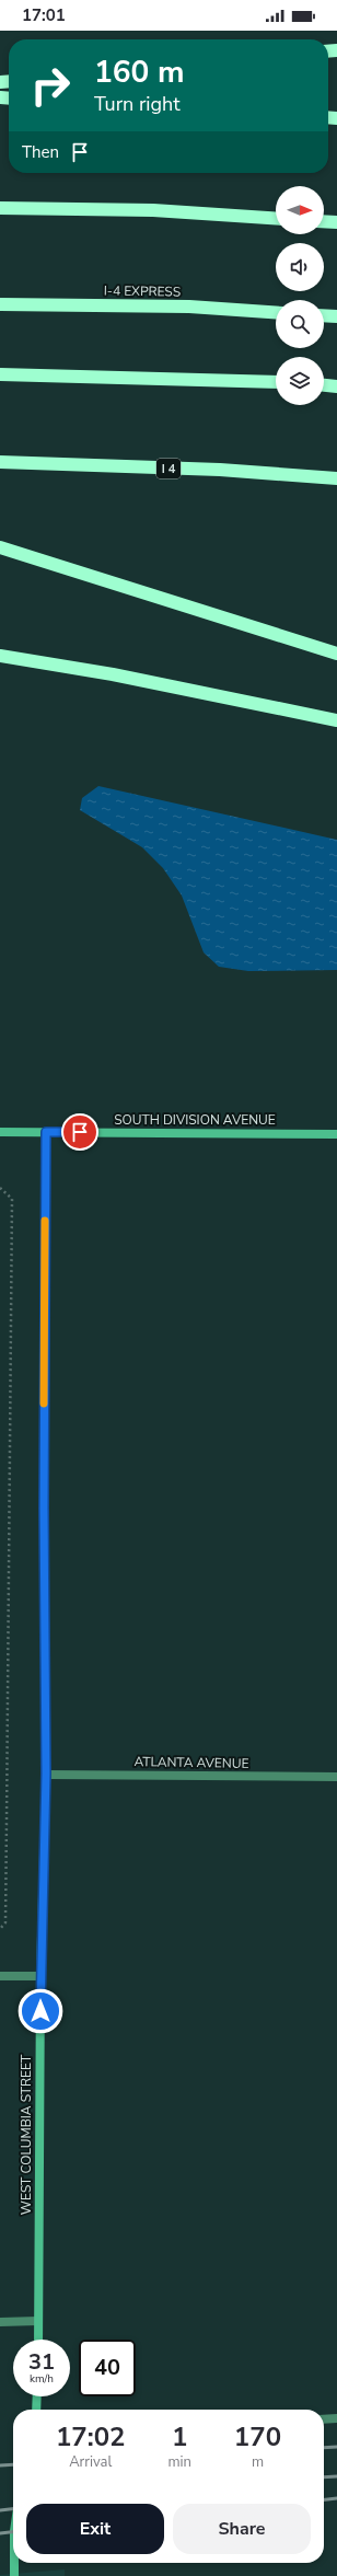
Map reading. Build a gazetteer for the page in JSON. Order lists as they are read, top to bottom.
{
  "streets": {
    "highway": ["I-4 EXPRESS", "I 4"],
    "street": ["SOUTH DIVISION AVENUE", "ATLANTA AVENUE", "WEST COLUMBIA STREET"]
  },
  "crossings": [
    ["SOUTH DIVISION AVENUE", "WEST COLUMBIA STREET"],
    ["ATLANTA AVENUE", "WEST COLUMBIA STREET"]
  ],
  "north": "right",
  "page": {
    "status": "17:01",
    "turn": ["160 m", "Turn right"],
    "then": "Then",
    "speed": "31 km/h",
    "limit": "40",
    "eta": [
      "17:02",
      "Arrival",
      "1",
      "min",
      "170",
      "m"
    ],
    "buttons": ["Exit", "Share"]
  }
}
